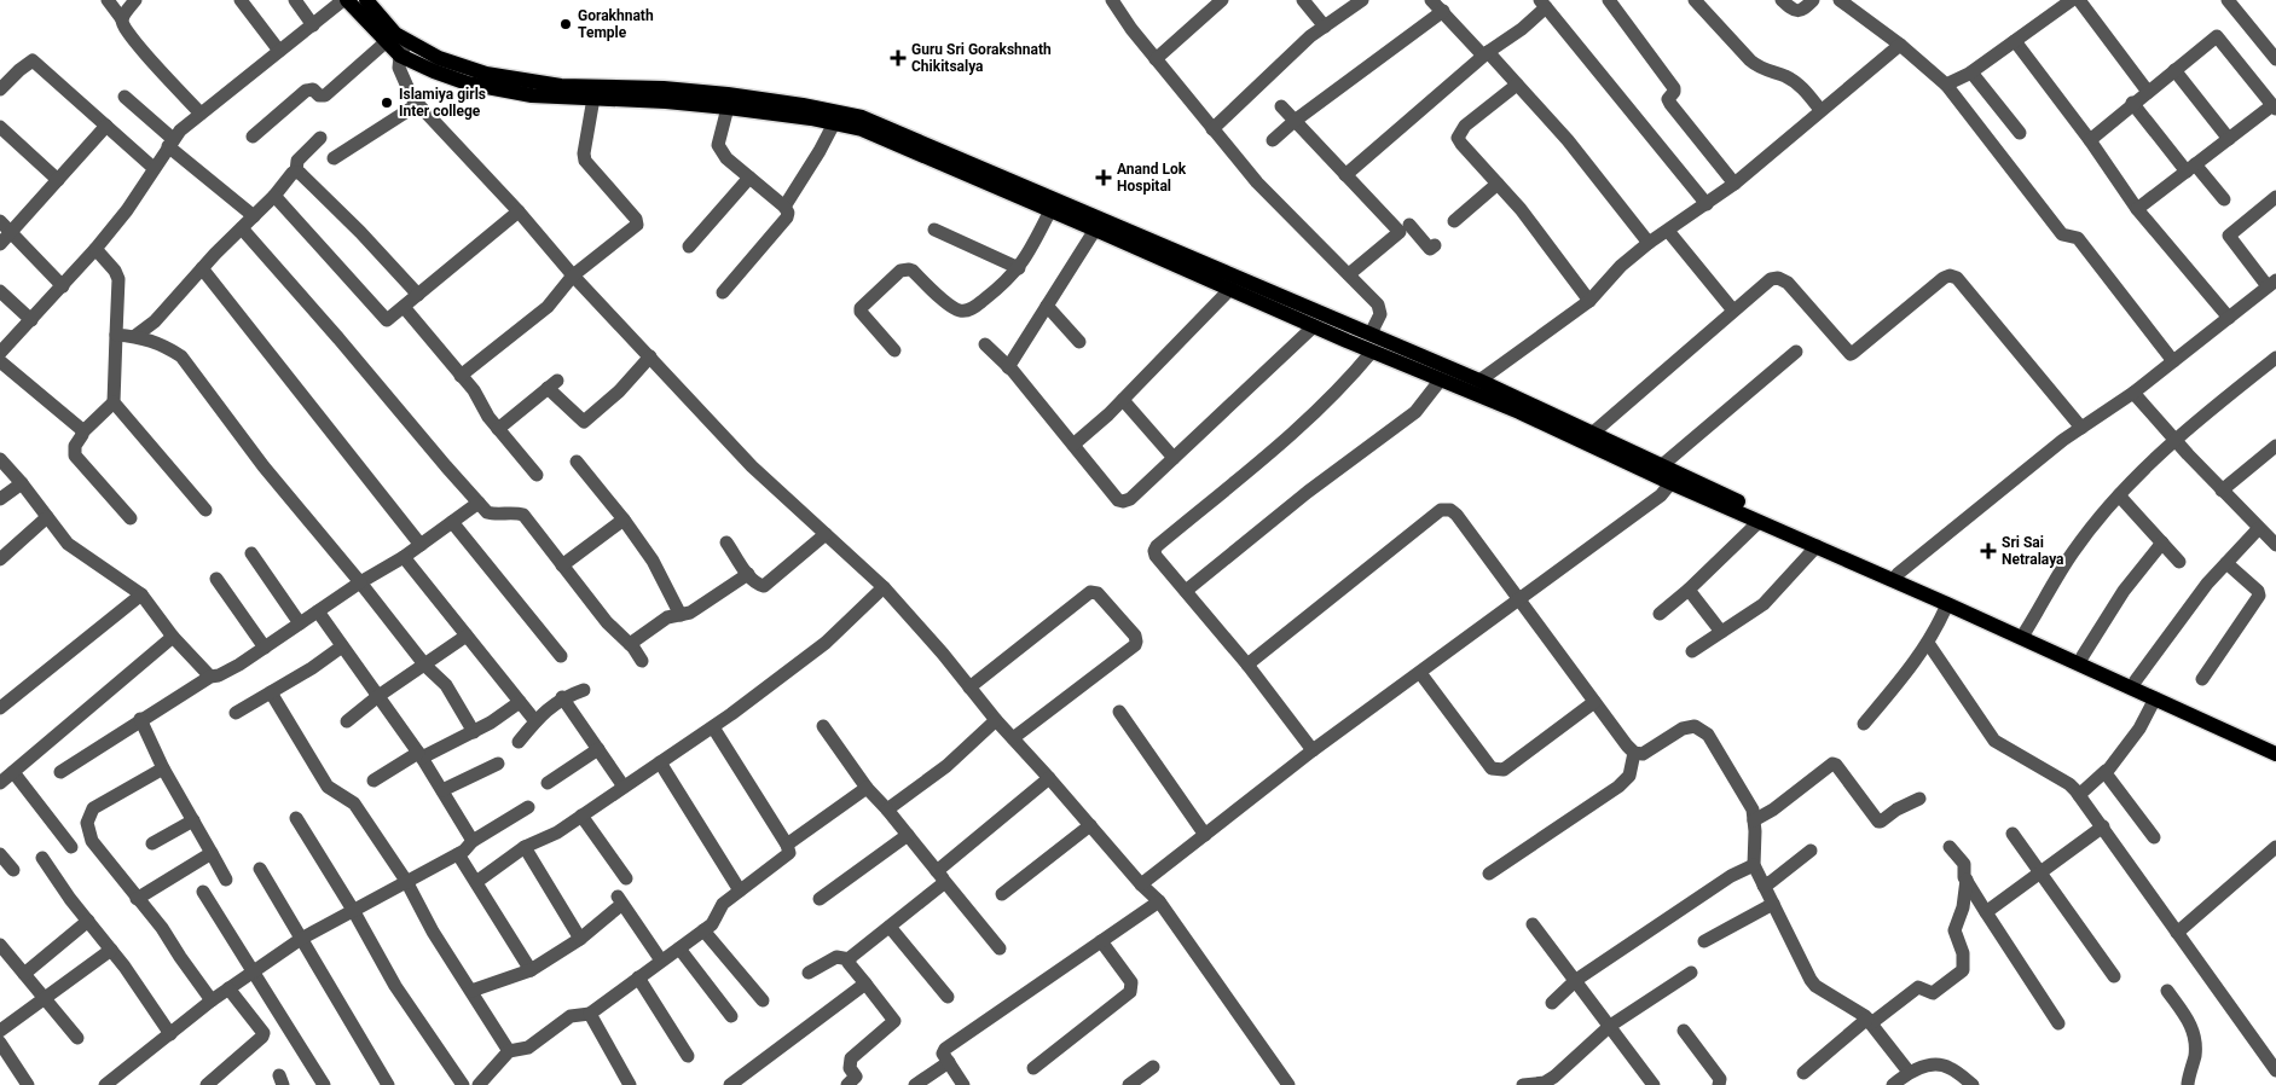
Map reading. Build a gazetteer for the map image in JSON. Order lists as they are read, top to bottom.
{
  "places": {
    "other": ["Gorakhnath Temple", "Islamiya girls Inter college"],
    "health": ["Guru Sri Gorakshnath Chikitsalya", "Anand Lok Hospital", "Sri Sai Netralaya"]
  }
}
